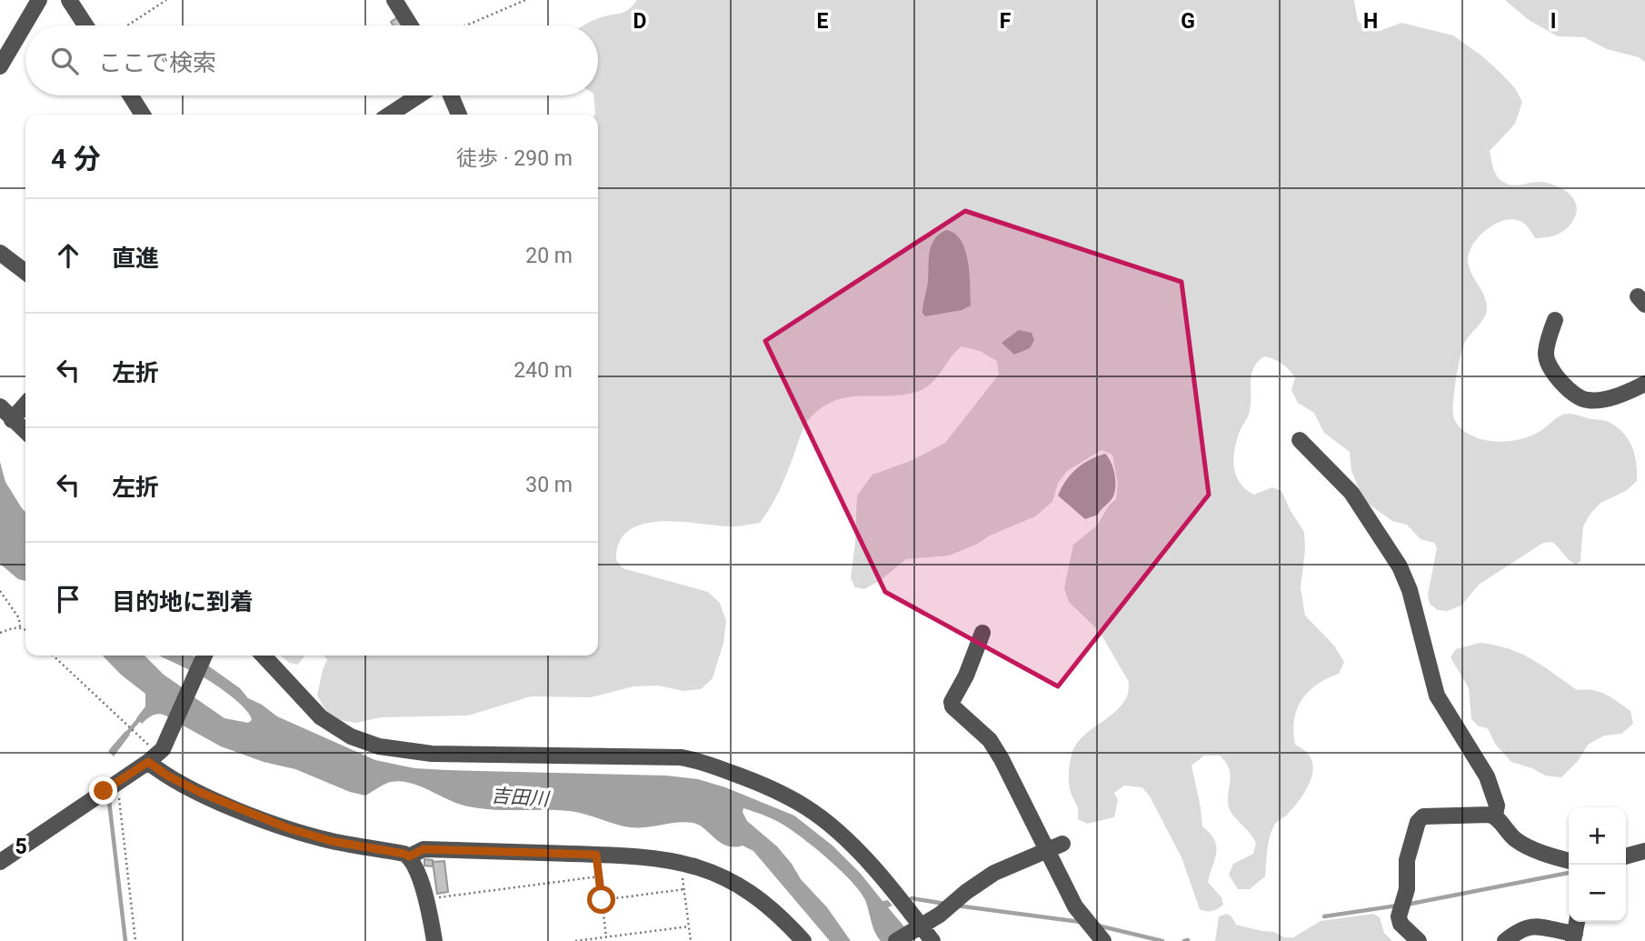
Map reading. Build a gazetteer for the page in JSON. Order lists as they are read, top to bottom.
{
  "water": ["吉田川"],
  "page": {
    "search": "ここで検索",
    "heading": ["4 分", "徒歩 · 290 m"],
    "list": [
      ["直進", "20 m"],
      ["左折", "240 m"],
      ["左折", "30 m"],
      "目的地に到着"
    ],
    "map_buttons": ["+", "−"]
  },
  "grid": {
    "columns": [
      "D",
      "E",
      "F",
      "G",
      "H",
      "I"
    ],
    "rows": ["5"]
  }
}
